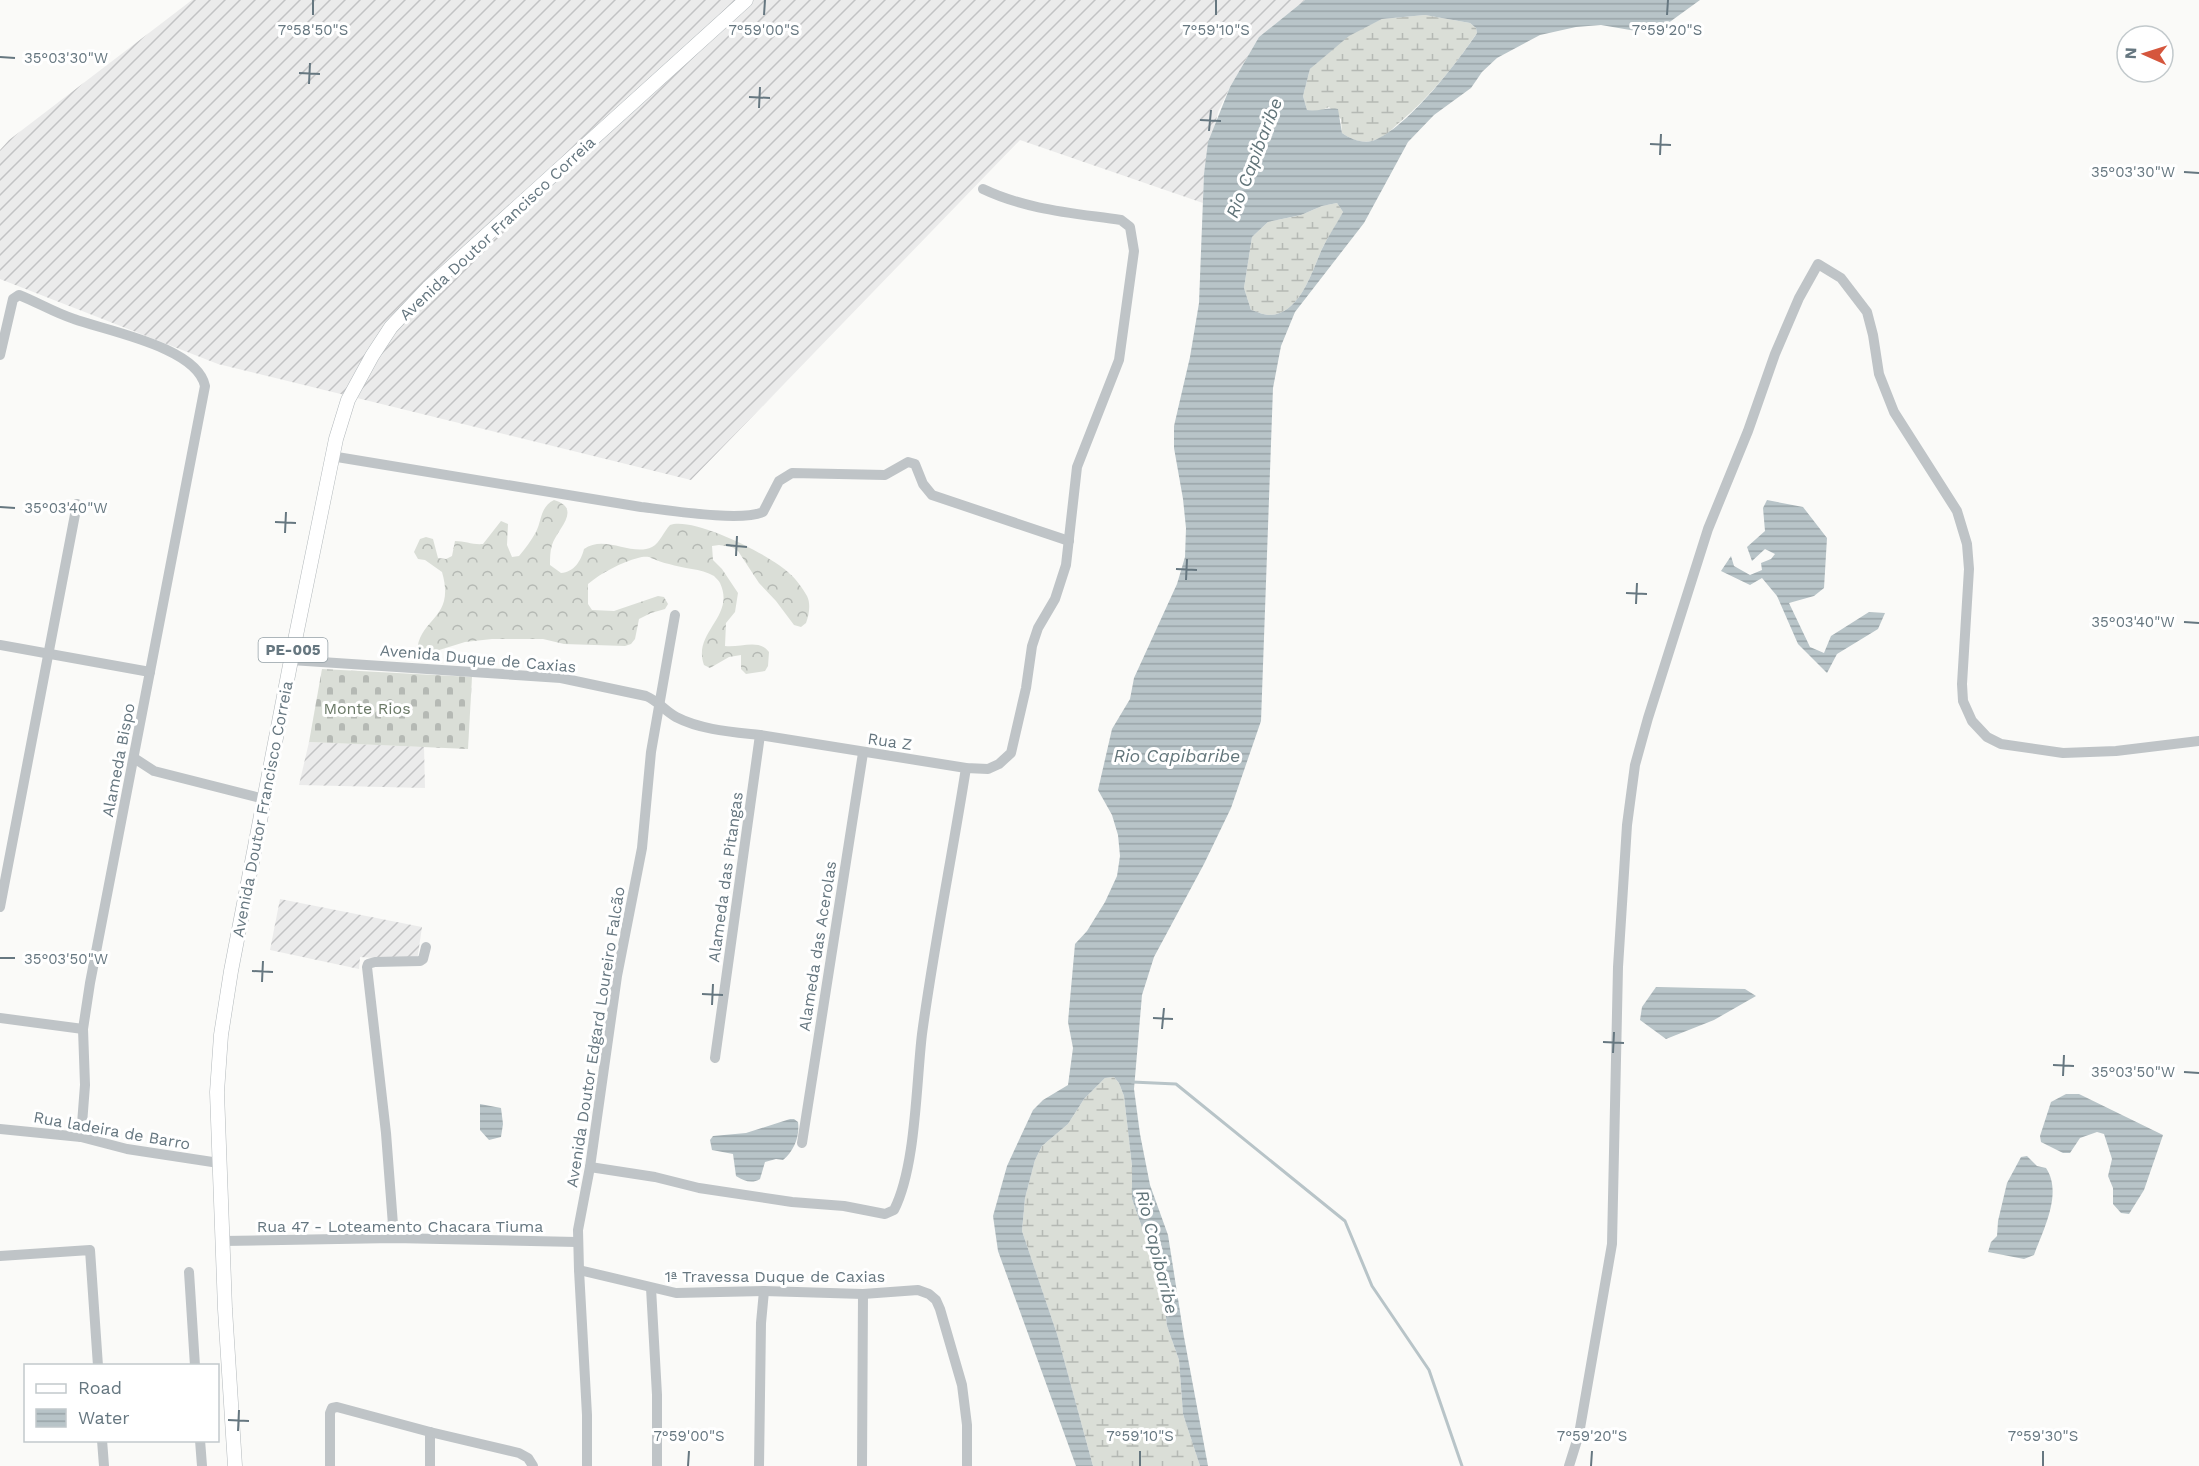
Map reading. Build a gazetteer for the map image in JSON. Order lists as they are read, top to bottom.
{
  "streets": {
    "main road": ["Avenida Doutor Francisco Correia", "PE-005"],
    "street": [
      "Avenida Duque de Caxias",
      "Rua Z",
      "Alameda Bispo",
      "Alameda das Pitangas",
      "Alameda das Acerolas",
      "Avenida Doutor Edgard Loureiro Falcão",
      "Rua ladeira de Barro",
      "Rua 47 - Loteamento Chacara Tiuma",
      "1ª Travessa Duque de Caxias"
    ]
  },
  "crossings": [
    ["Avenida Doutor Francisco Correia", "Avenida Duque de Caxias"],
    ["Avenida Doutor Francisco Correia", "Rua ladeira de Barro"],
    ["Avenida Doutor Francisco Correia", "Rua 47 - Loteamento Chacara Tiuma"],
    ["Avenida Duque de Caxias", "Rua Z"],
    ["Avenida Duque de Caxias", "Alameda das Pitangas"],
    ["Avenida Duque de Caxias", "Avenida Doutor Edgard Loureiro Falcão"],
    ["Rua Z", "Alameda das Pitangas"],
    ["Rua Z", "Alameda das Acerolas"],
    ["Alameda Bispo", "Rua ladeira de Barro"],
    ["Avenida Doutor Edgard Loureiro Falcão", "Rua 47 - Loteamento Chacara Tiuma"],
    ["Avenida Doutor Edgard Loureiro Falcão", "1ª Travessa Duque de Caxias"]
  ],
  "water": ["Rio Capibaribe"],
  "parks": ["Monte Rios"],
  "legend": ["Road", "Water"],
  "north": "left",
  "coordinates": [
    "7°58'50\"S",
    "7°59'00\"S",
    "7°59'10\"S",
    "7°59'20\"S",
    "35°03'30\"W",
    "35°03'40\"W",
    "35°03'50\"W",
    "7°59'30\"S"
  ]
}
